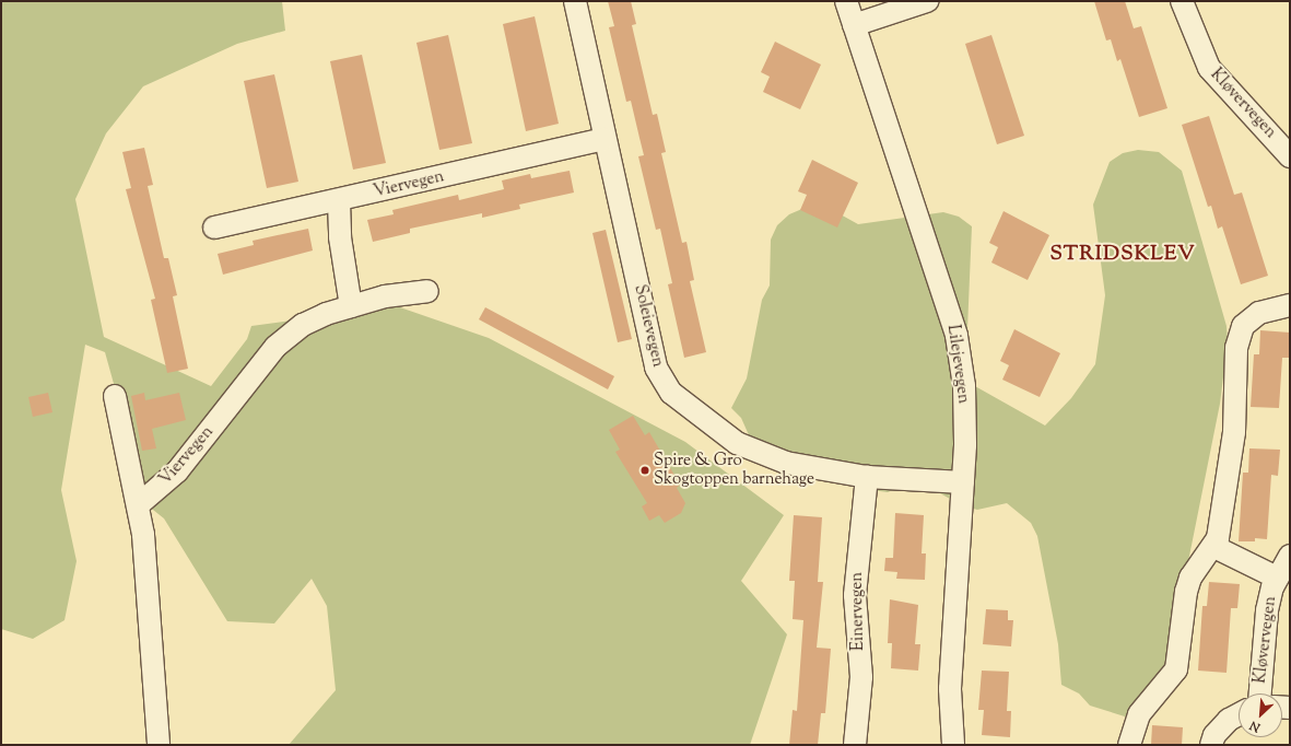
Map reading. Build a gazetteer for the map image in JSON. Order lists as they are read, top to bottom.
{
  "streets": {
    "street": [
      "Kløvervegen",
      "Viervegen",
      "Soleievegen",
      "Lilejevegen",
      "Einervegen"
    ]
  },
  "crossings": [
    ["Viervegen", "Soleievegen"],
    ["Soleievegen", "Lilejevegen"],
    ["Soleievegen", "Einervegen"]
  ],
  "districts": ["STRIDSKLEV"],
  "places": ["Spire & Gro Skogtoppen barnehage"],
  "north": "bottom left"
}
